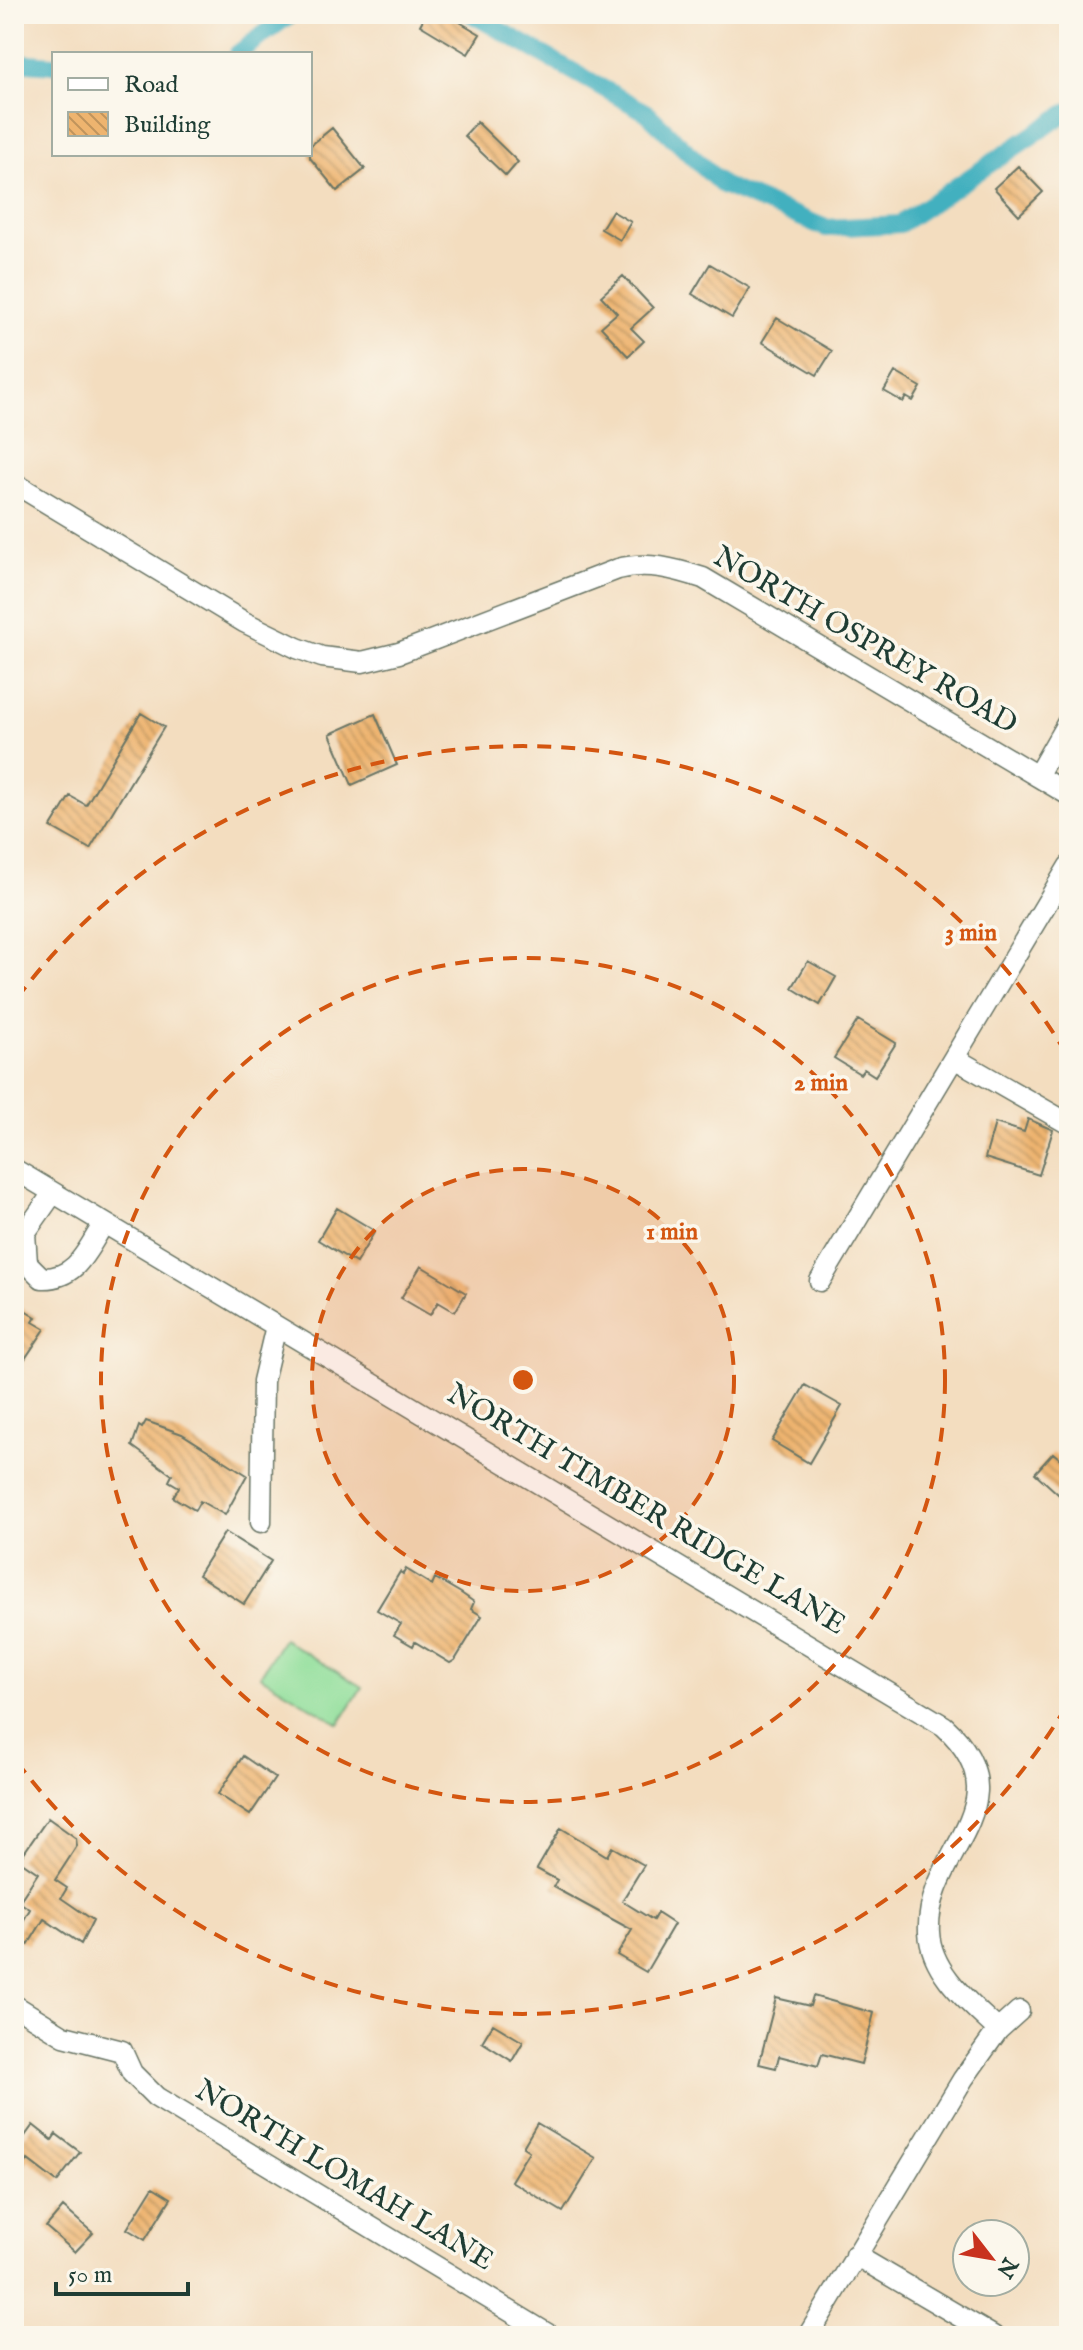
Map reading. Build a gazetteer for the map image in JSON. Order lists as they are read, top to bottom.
{
  "streets": {
    "street": ["NORTH OSPREY ROAD", "NORTH TIMBER RIDGE LANE", "NORTH LOMAH LANE"]
  },
  "legend": ["Road", "Building"],
  "scale_bar": "50 m",
  "north": "bottom right",
  "rings": ["3 min", "2 min", "1 min"]
}
